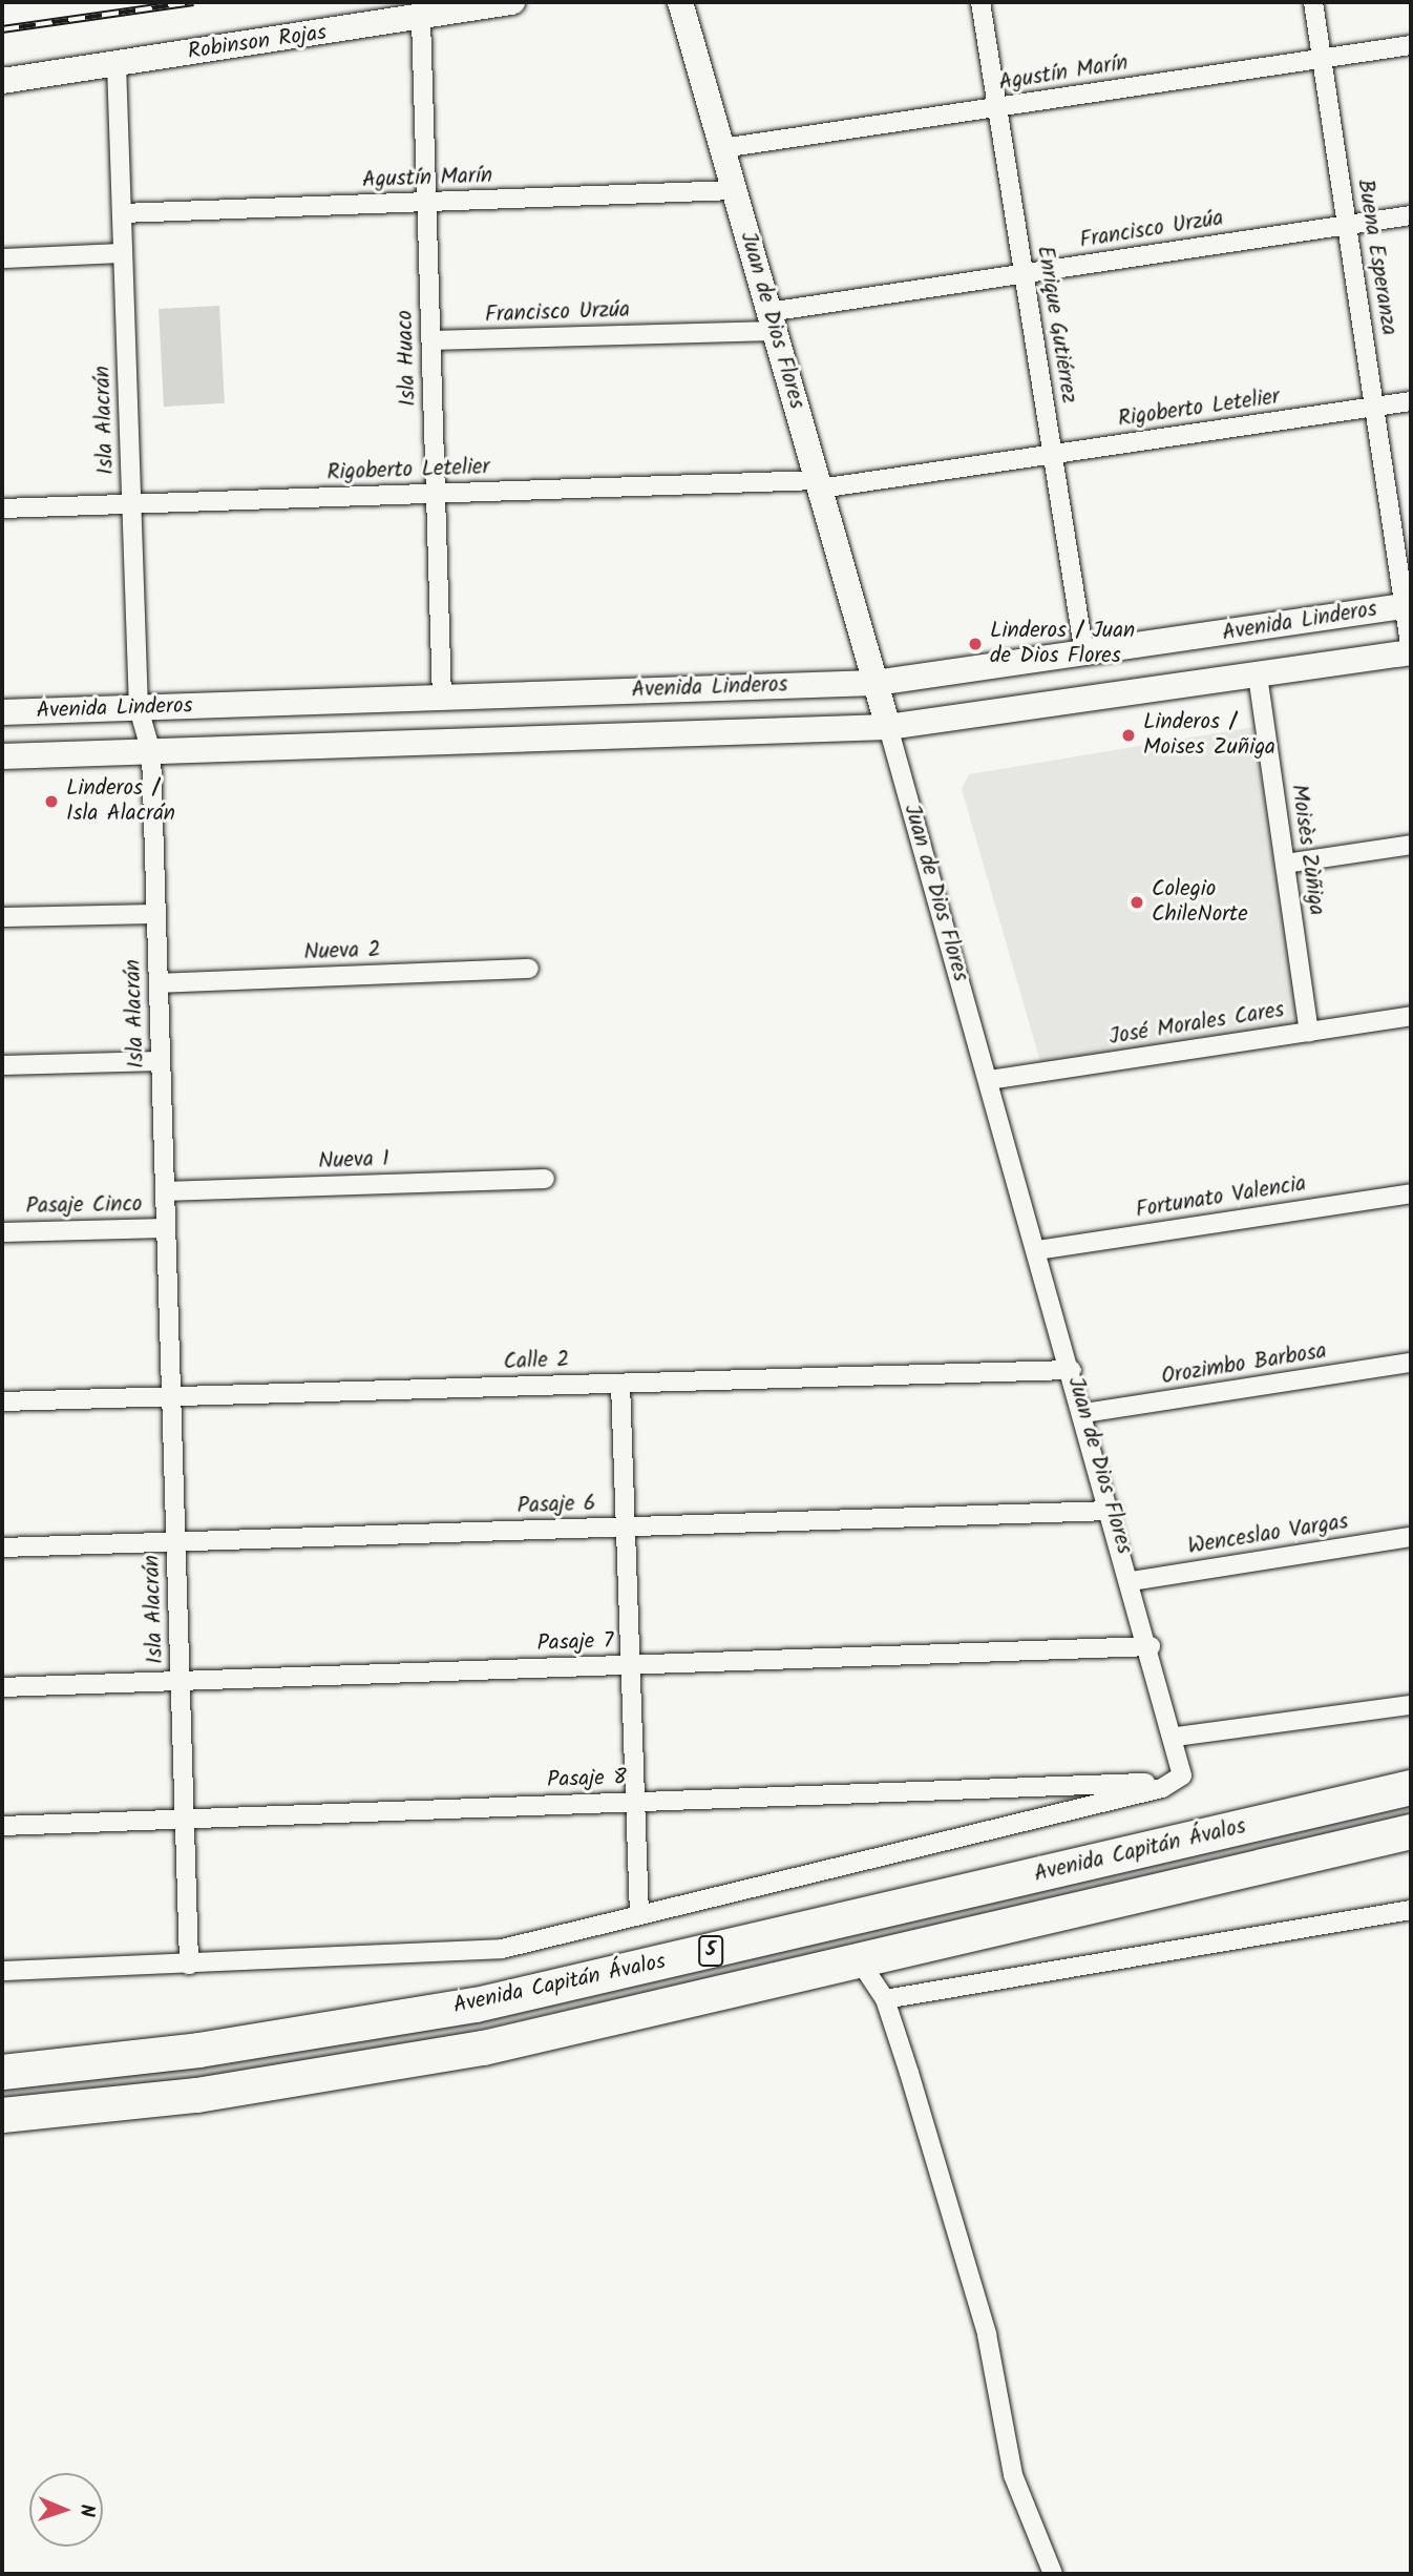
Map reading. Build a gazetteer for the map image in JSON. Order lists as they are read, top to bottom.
{
  "streets": {
    "highway": ["Avenida Capitán Ávalos", "5"],
    "street": [
      "Robinson Rojas",
      "Agustín Marín",
      "Francisco Urzúa",
      "Buena Esperanza",
      "Juan de Dios Flores",
      "Enrique Gutiérrez",
      "Isla Huaco",
      "Rigoberto Letelier",
      "Isla Alacrán",
      "Avenida Linderos",
      "Moisès Zùñiga",
      "Nueva 2",
      "José Morales Cares",
      "Nueva 1",
      "Fortunato Valencia",
      "Pasaje Cinco",
      "Calle 2",
      "Orozimbo Barbosa",
      "Pasaje 6",
      "Wenceslao Vargas",
      "Pasaje 7",
      "Pasaje 8"
    ]
  },
  "crossings": [
    ["Robinson Rojas", "Isla Huaco"],
    ["Robinson Rojas", "Isla Alacrán"],
    ["Agustín Marín", "Buena Esperanza"],
    ["Agustín Marín", "Juan de Dios Flores"],
    ["Agustín Marín", "Enrique Gutiérrez"],
    ["Agustín Marín", "Isla Huaco"],
    ["Agustín Marín", "Isla Alacrán"],
    ["Francisco Urzúa", "Buena Esperanza"],
    ["Francisco Urzúa", "Juan de Dios Flores"],
    ["Francisco Urzúa", "Enrique Gutiérrez"],
    ["Francisco Urzúa", "Isla Huaco"],
    ["Buena Esperanza", "Rigoberto Letelier"],
    ["Buena Esperanza", "Avenida Linderos"],
    ["Juan de Dios Flores", "Rigoberto Letelier"],
    ["Juan de Dios Flores", "Avenida Linderos"],
    ["Juan de Dios Flores", "José Morales Cares"],
    ["Juan de Dios Flores", "Fortunato Valencia"],
    ["Juan de Dios Flores", "Calle 2"],
    ["Juan de Dios Flores", "Orozimbo Barbosa"],
    ["Juan de Dios Flores", "Pasaje 6"],
    ["Juan de Dios Flores", "Wenceslao Vargas"],
    ["Juan de Dios Flores", "Pasaje 7"],
    ["Juan de Dios Flores", "Pasaje 8"],
    ["Juan de Dios Flores", "Avenida Capitán Ávalos"],
    ["Enrique Gutiérrez", "Rigoberto Letelier"],
    ["Enrique Gutiérrez", "Avenida Linderos"],
    ["Isla Huaco", "Rigoberto Letelier"],
    ["Isla Huaco", "Avenida Linderos"],
    ["Rigoberto Letelier", "Isla Alacrán"],
    ["Isla Alacrán", "Avenida Linderos"],
    ["Isla Alacrán", "Nueva 2"],
    ["Isla Alacrán", "Nueva 1"],
    ["Isla Alacrán", "Pasaje Cinco"],
    ["Isla Alacrán", "Calle 2"],
    ["Isla Alacrán", "Pasaje 6"],
    ["Isla Alacrán", "Pasaje 7"],
    ["Isla Alacrán", "Pasaje 8"],
    ["Isla Alacrán", "Avenida Capitán Ávalos"],
    ["Avenida Linderos", "Moisès Zùñiga"],
    ["Moisès Zùñiga", "José Morales Cares"],
    ["Pasaje 8", "Avenida Capitán Ávalos"]
  ],
  "places": [
    "Linderos / Juan de Dios Flores",
    "Linderos / Moises Zuñiga",
    "Linderos / Isla Alacrán",
    "Colegio ChileNorte"
  ],
  "north": "right"
}
